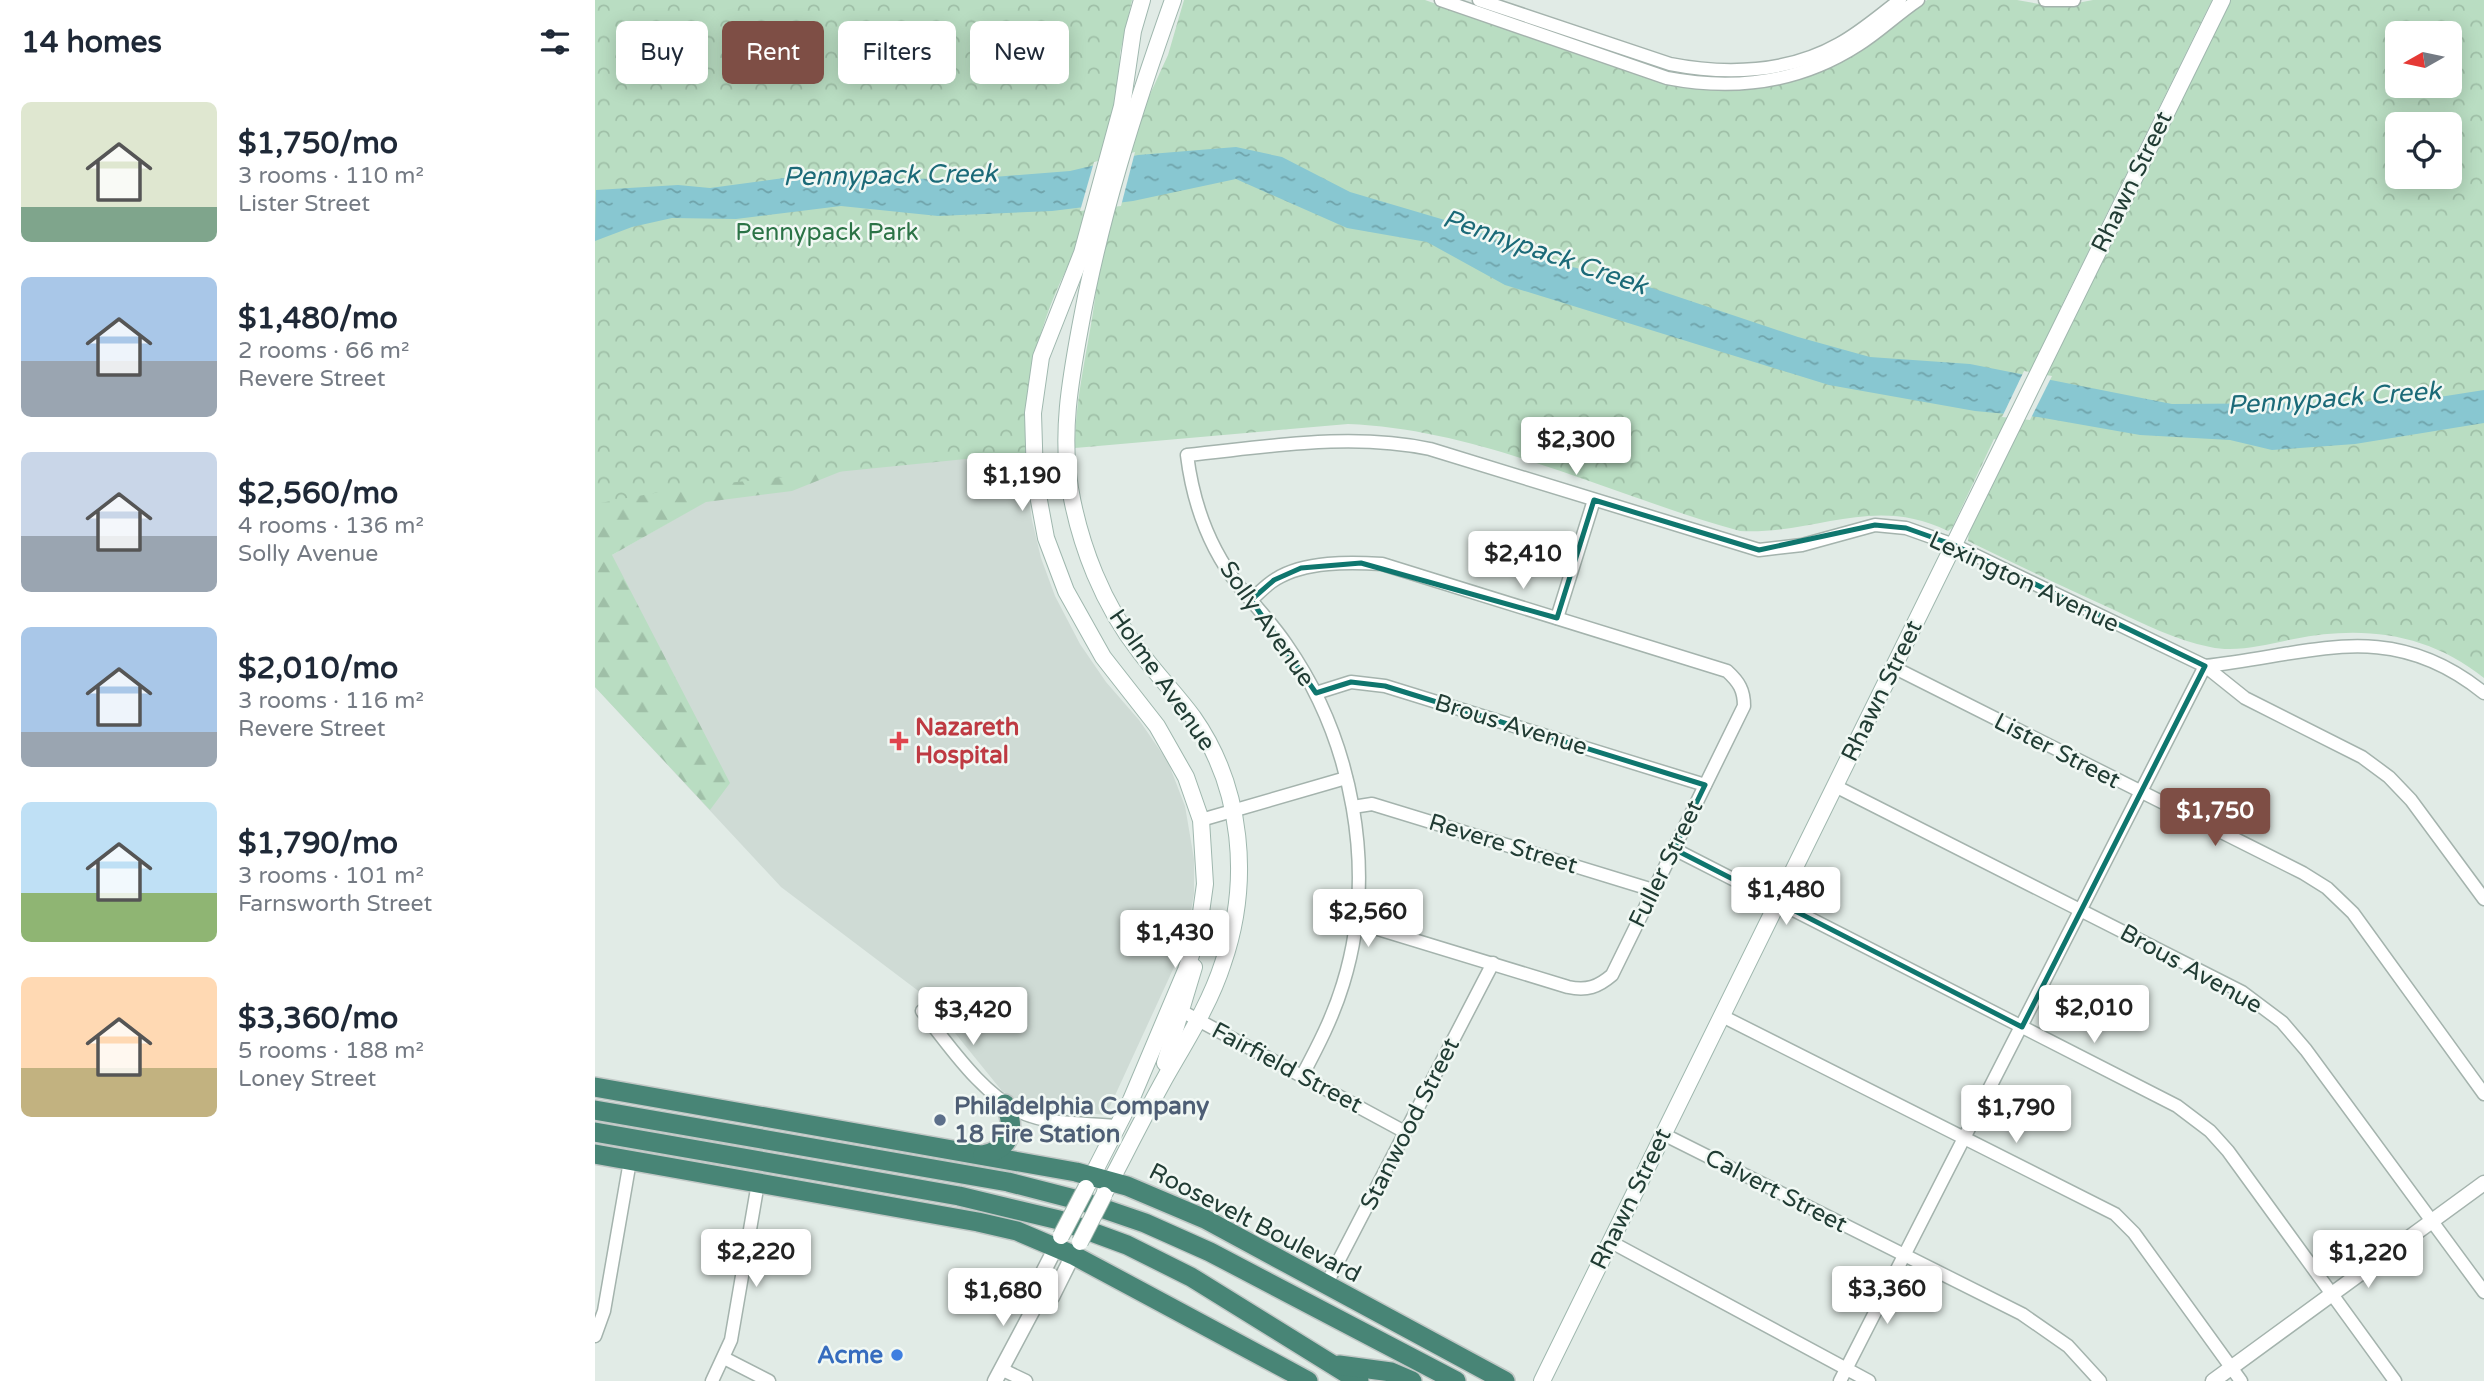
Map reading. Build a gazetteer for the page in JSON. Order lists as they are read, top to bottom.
{
  "streets": {
    "highway": ["Roosevelt Boulevard"],
    "main road": ["Rhawn Street", "Holme Avenue"],
    "street": [
      "Lexington Avenue",
      "Solly Avenue",
      "Brous Avenue",
      "Lister Street",
      "Revere Street",
      "Fuller Street",
      "Fairfield Street",
      "Stanwood Street",
      "Calvert Street"
    ]
  },
  "crossings": [
    ["Rhawn Street", "Lexington Avenue"],
    ["Rhawn Street", "Brous Avenue"],
    ["Rhawn Street", "Lister Street"],
    ["Rhawn Street", "Calvert Street"],
    ["Lexington Avenue", "Solly Avenue"],
    ["Solly Avenue", "Brous Avenue"],
    ["Solly Avenue", "Revere Street"],
    ["Solly Avenue", "Fairfield Street"],
    ["Holme Avenue", "Fairfield Street"],
    ["Holme Avenue", "Roosevelt Boulevard"],
    ["Brous Avenue", "Fuller Street"],
    ["Revere Street", "Fuller Street"],
    ["Fuller Street", "Stanwood Street"],
    ["Fairfield Street", "Stanwood Street"],
    ["Stanwood Street", "Roosevelt Boulevard"]
  ],
  "water": ["Pennypack Creek"],
  "parks": ["Pennypack Park"],
  "places": {
    "health": ["Nazareth Hospital"],
    "other": ["Philadelphia Company 18 Fire Station", "Acme"]
  },
  "north": "left",
  "page": {
    "heading": "14 homes",
    "chip": [
      "Buy",
      "Rent",
      "Filters",
      "New"
    ],
    "list": [
      {
        "name": "$1,750/mo",
        "note": "3 rooms · 110 m² · Lister Street"
      },
      {
        "name": "$1,480/mo",
        "note": "2 rooms · 66 m² · Revere Street"
      },
      {
        "name": "$2,560/mo",
        "note": "4 rooms · 136 m² · Solly Avenue"
      },
      {
        "name": "$2,010/mo",
        "note": "3 rooms · 116 m² · Revere Street"
      },
      {
        "name": "$1,790/mo",
        "note": "3 rooms · 101 m² · Farnsworth Street"
      },
      {
        "name": "$3,360/mo",
        "note": "5 rooms · 188 m² · Loney Street"
      }
    ],
    "price": [
      "$2,300",
      "$1,190",
      "$2,410",
      "$1,750",
      "$1,480",
      "$2,560",
      "$1,430",
      "$2,010",
      "$3,420",
      "$1,790",
      "$2,220",
      "$1,220",
      "$3,360",
      "$1,680"
    ]
  }
}
